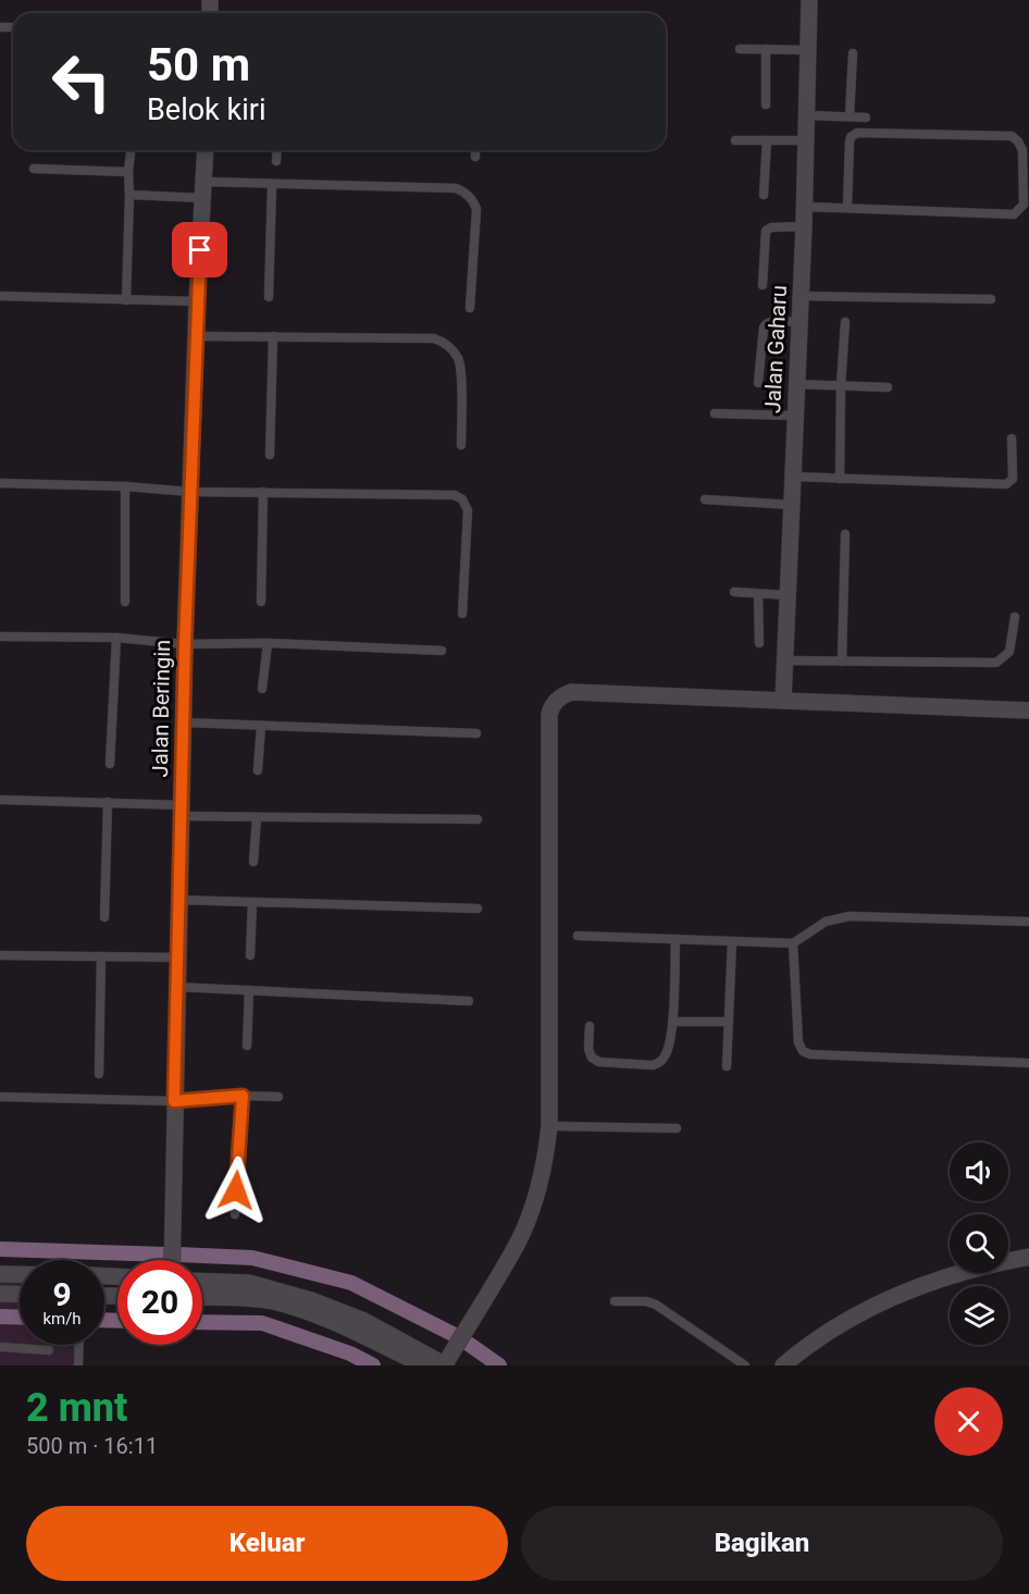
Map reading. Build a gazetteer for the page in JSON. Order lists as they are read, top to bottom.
{
  "streets": {
    "street": ["Jalan Gaharu", "Jalan Beringin"]
  },
  "page": {
    "turn": ["50 m", "Belok kiri"],
    "speed": "9 km/h",
    "limit": "20",
    "heading": ["2 mnt", "500 m · 16:11"],
    "buttons": ["Keluar", "Bagikan"]
  }
}
